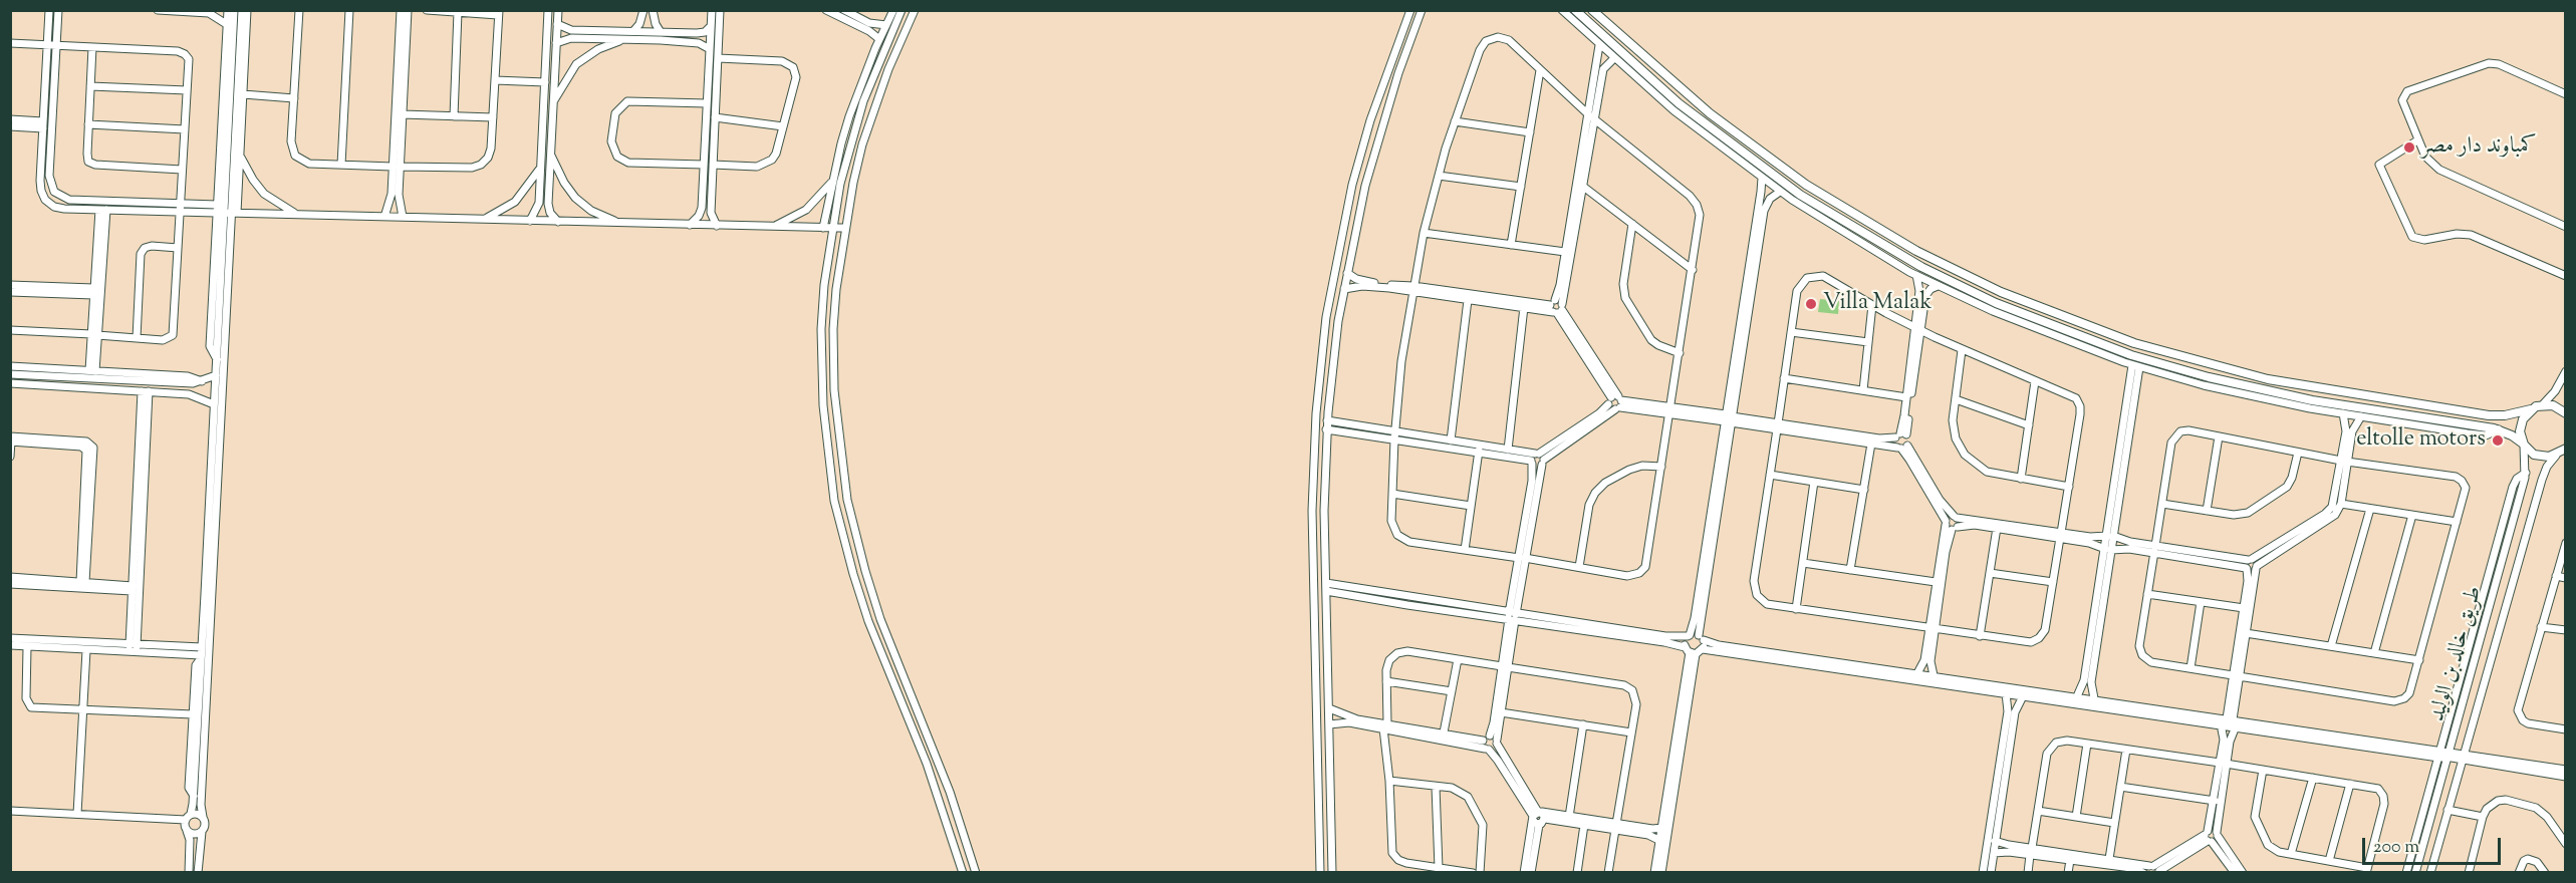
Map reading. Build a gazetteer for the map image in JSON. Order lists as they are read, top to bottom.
{
  "streets": {
    "street": ["طريق خالد بن الوليد"]
  },
  "places": ["كمباوند دار مصر", "Villa Malak", "eltolle motors"],
  "scale_bar": "200 m"
}
